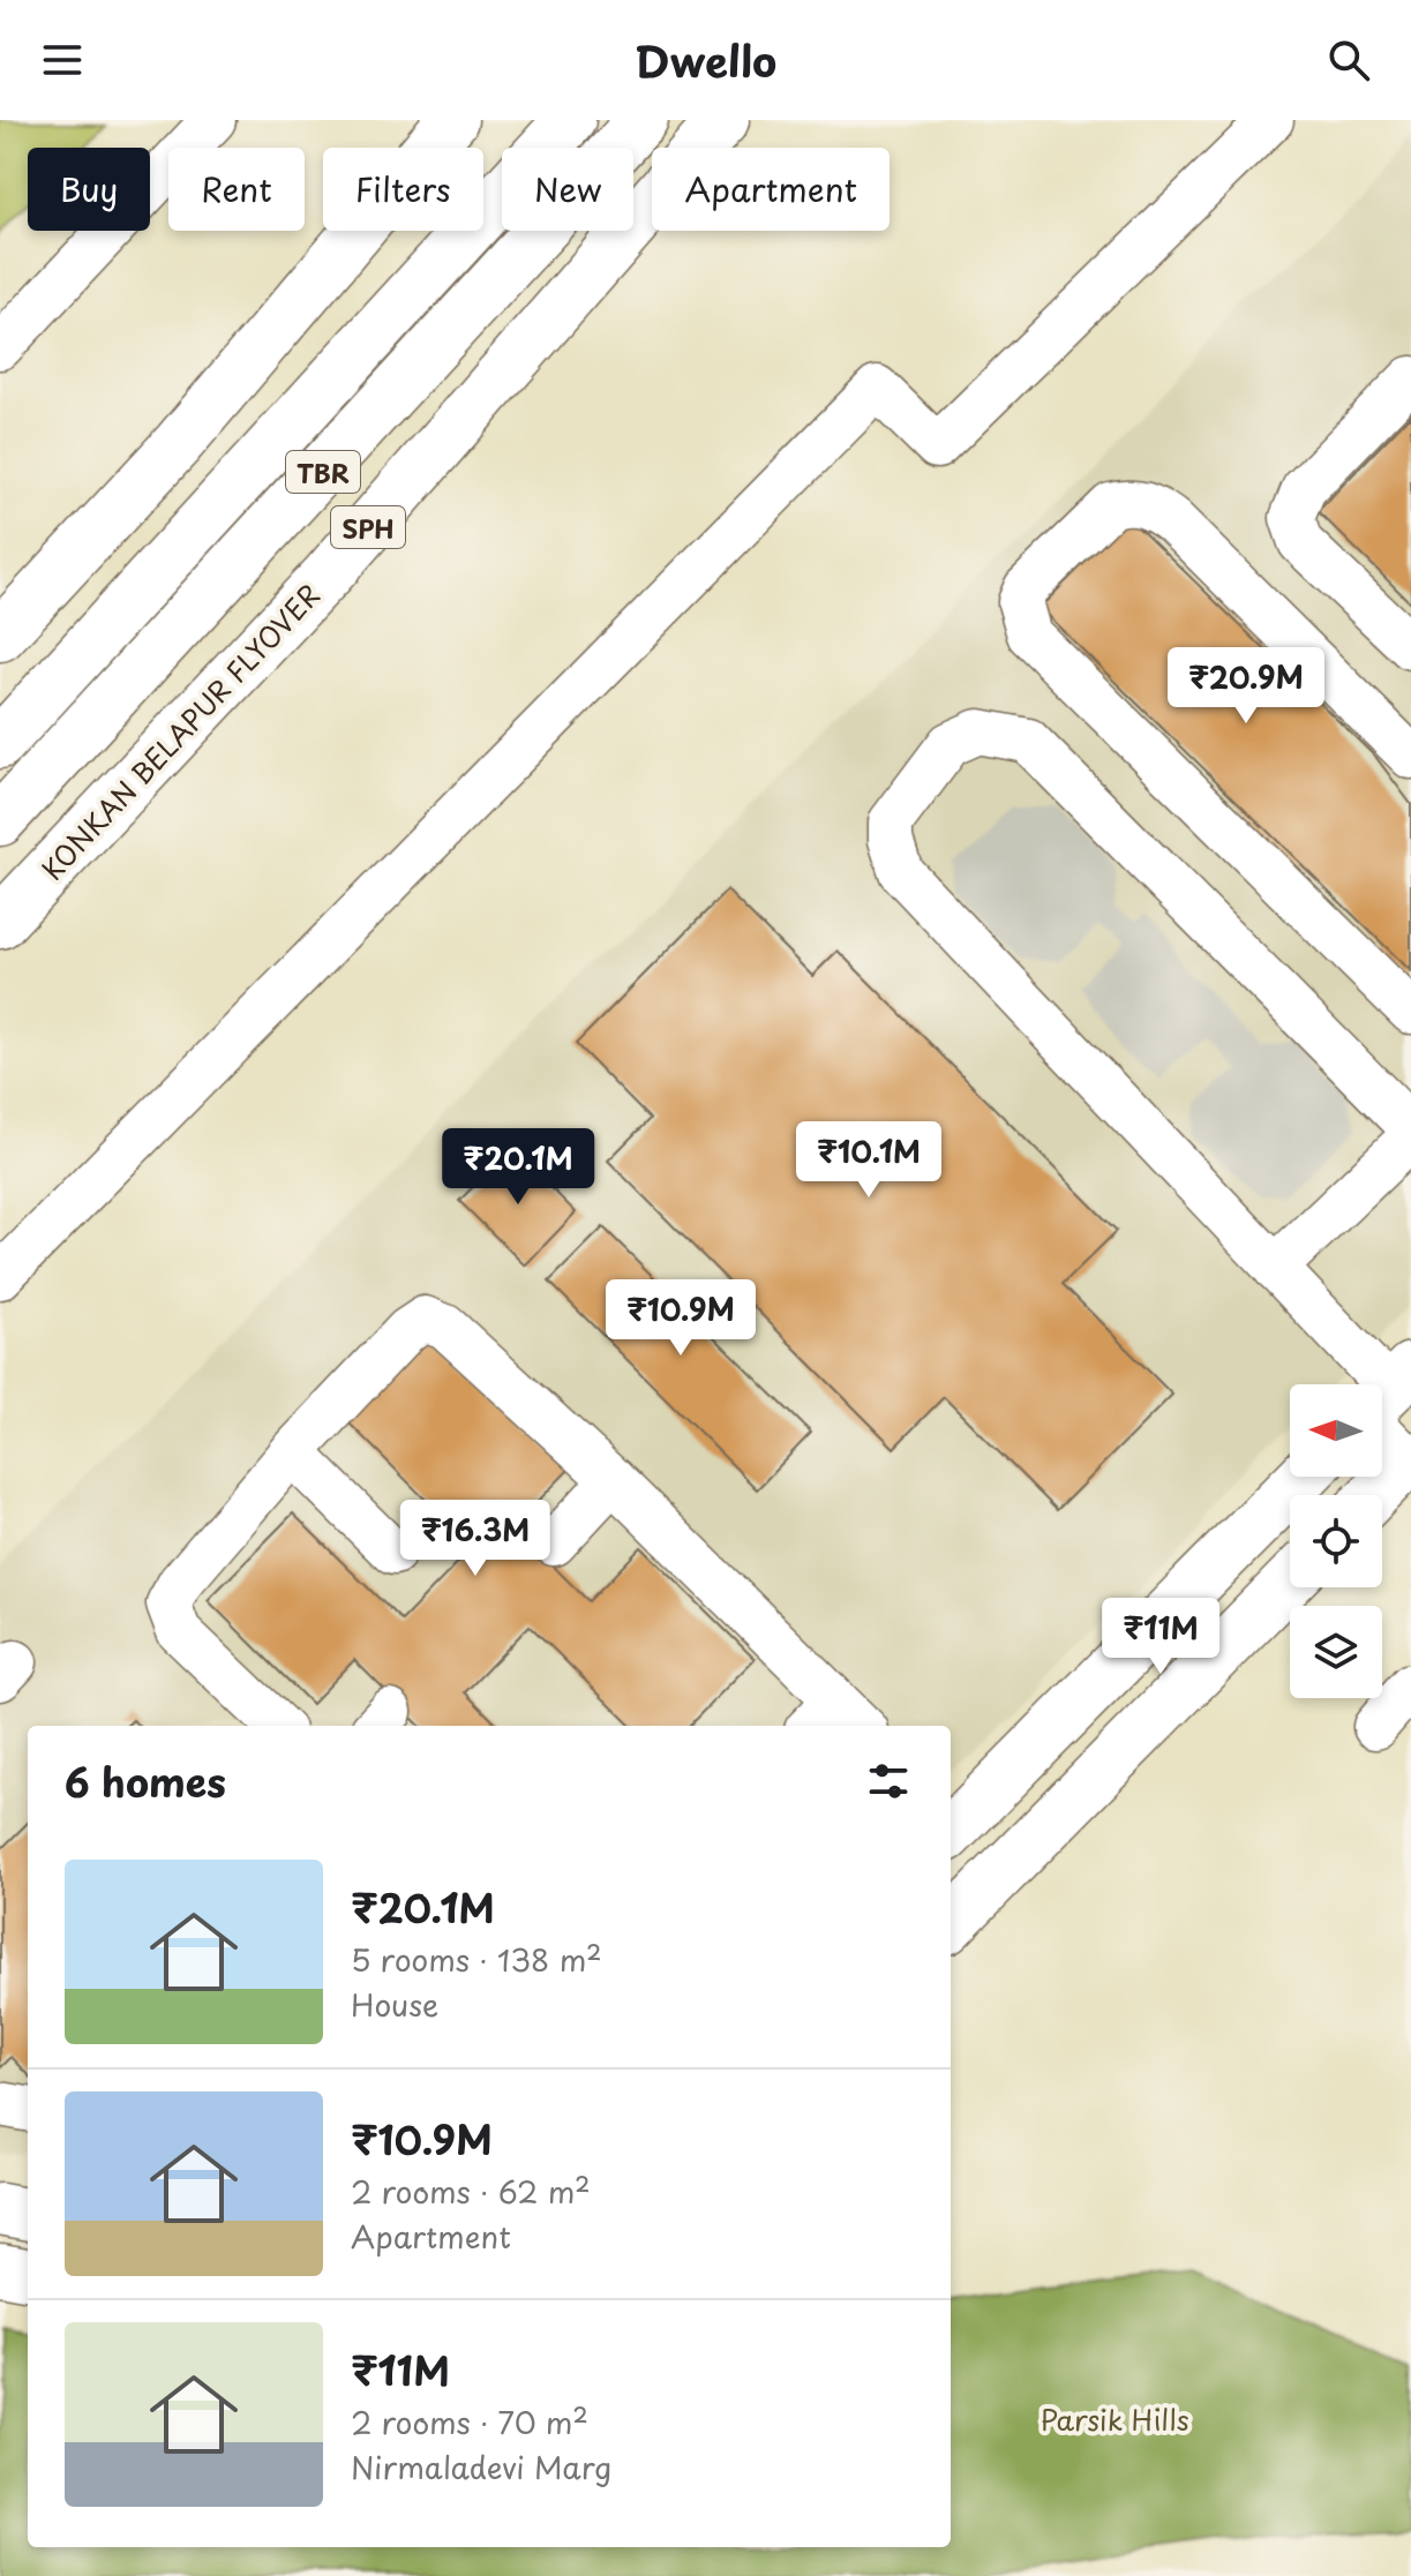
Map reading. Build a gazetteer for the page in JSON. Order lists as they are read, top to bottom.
{
  "streets": {
    "main road": ["TBR", "SPH", "KONKAN BELAPUR FLYOVER"]
  },
  "parks": ["Parsik Hills"],
  "north": "left",
  "page": {
    "header": "Dwello",
    "chip": [
      "Buy",
      "Rent",
      "Filters",
      "New",
      "Apartment"
    ],
    "price": [
      "₹20.9M",
      "₹10.1M",
      "₹20.1M",
      "₹10.9M",
      "₹16.3M",
      "₹11M"
    ],
    "heading": "6 homes",
    "list": [
      {
        "name": "₹20.1M",
        "note": "5 rooms · 138 m² · House"
      },
      {
        "name": "₹10.9M",
        "note": "2 rooms · 62 m² · Apartment"
      },
      {
        "name": "₹11M",
        "note": "2 rooms · 70 m² · Nirmaladevi Marg"
      }
    ]
  }
}
